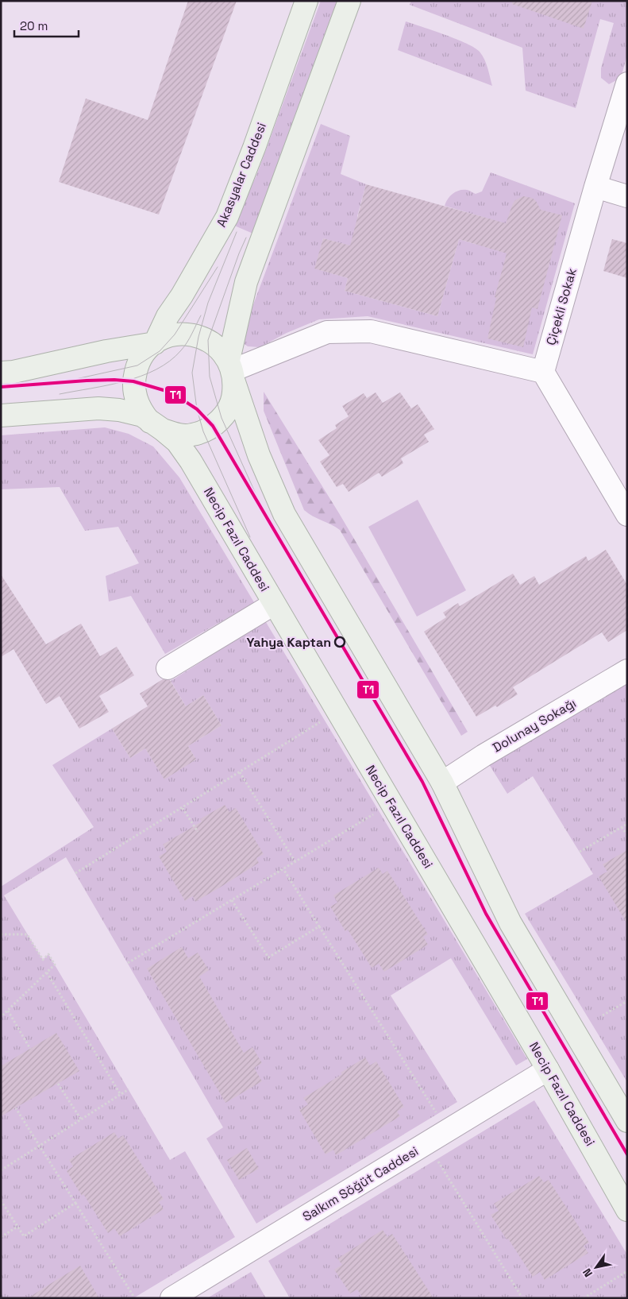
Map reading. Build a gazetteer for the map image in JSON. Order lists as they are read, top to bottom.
{
  "streets": {
    "main road": ["Akasyalar Caddesi", "Necip Fazıl Caddesi"],
    "street": ["Çiçekli Sokak", "Dolunay Sokağı", "Salkım Söğüt Caddesi"]
  },
  "crossings": [
    ["Akasyalar Caddesi", "Necip Fazıl Caddesi"],
    ["Necip Fazıl Caddesi", "Salkım Söğüt Caddesi"]
  ],
  "places": ["Yahya Kaptan"],
  "lines": ["transit line T1"],
  "scale_bar": "20 m",
  "north": "bottom left"
}
